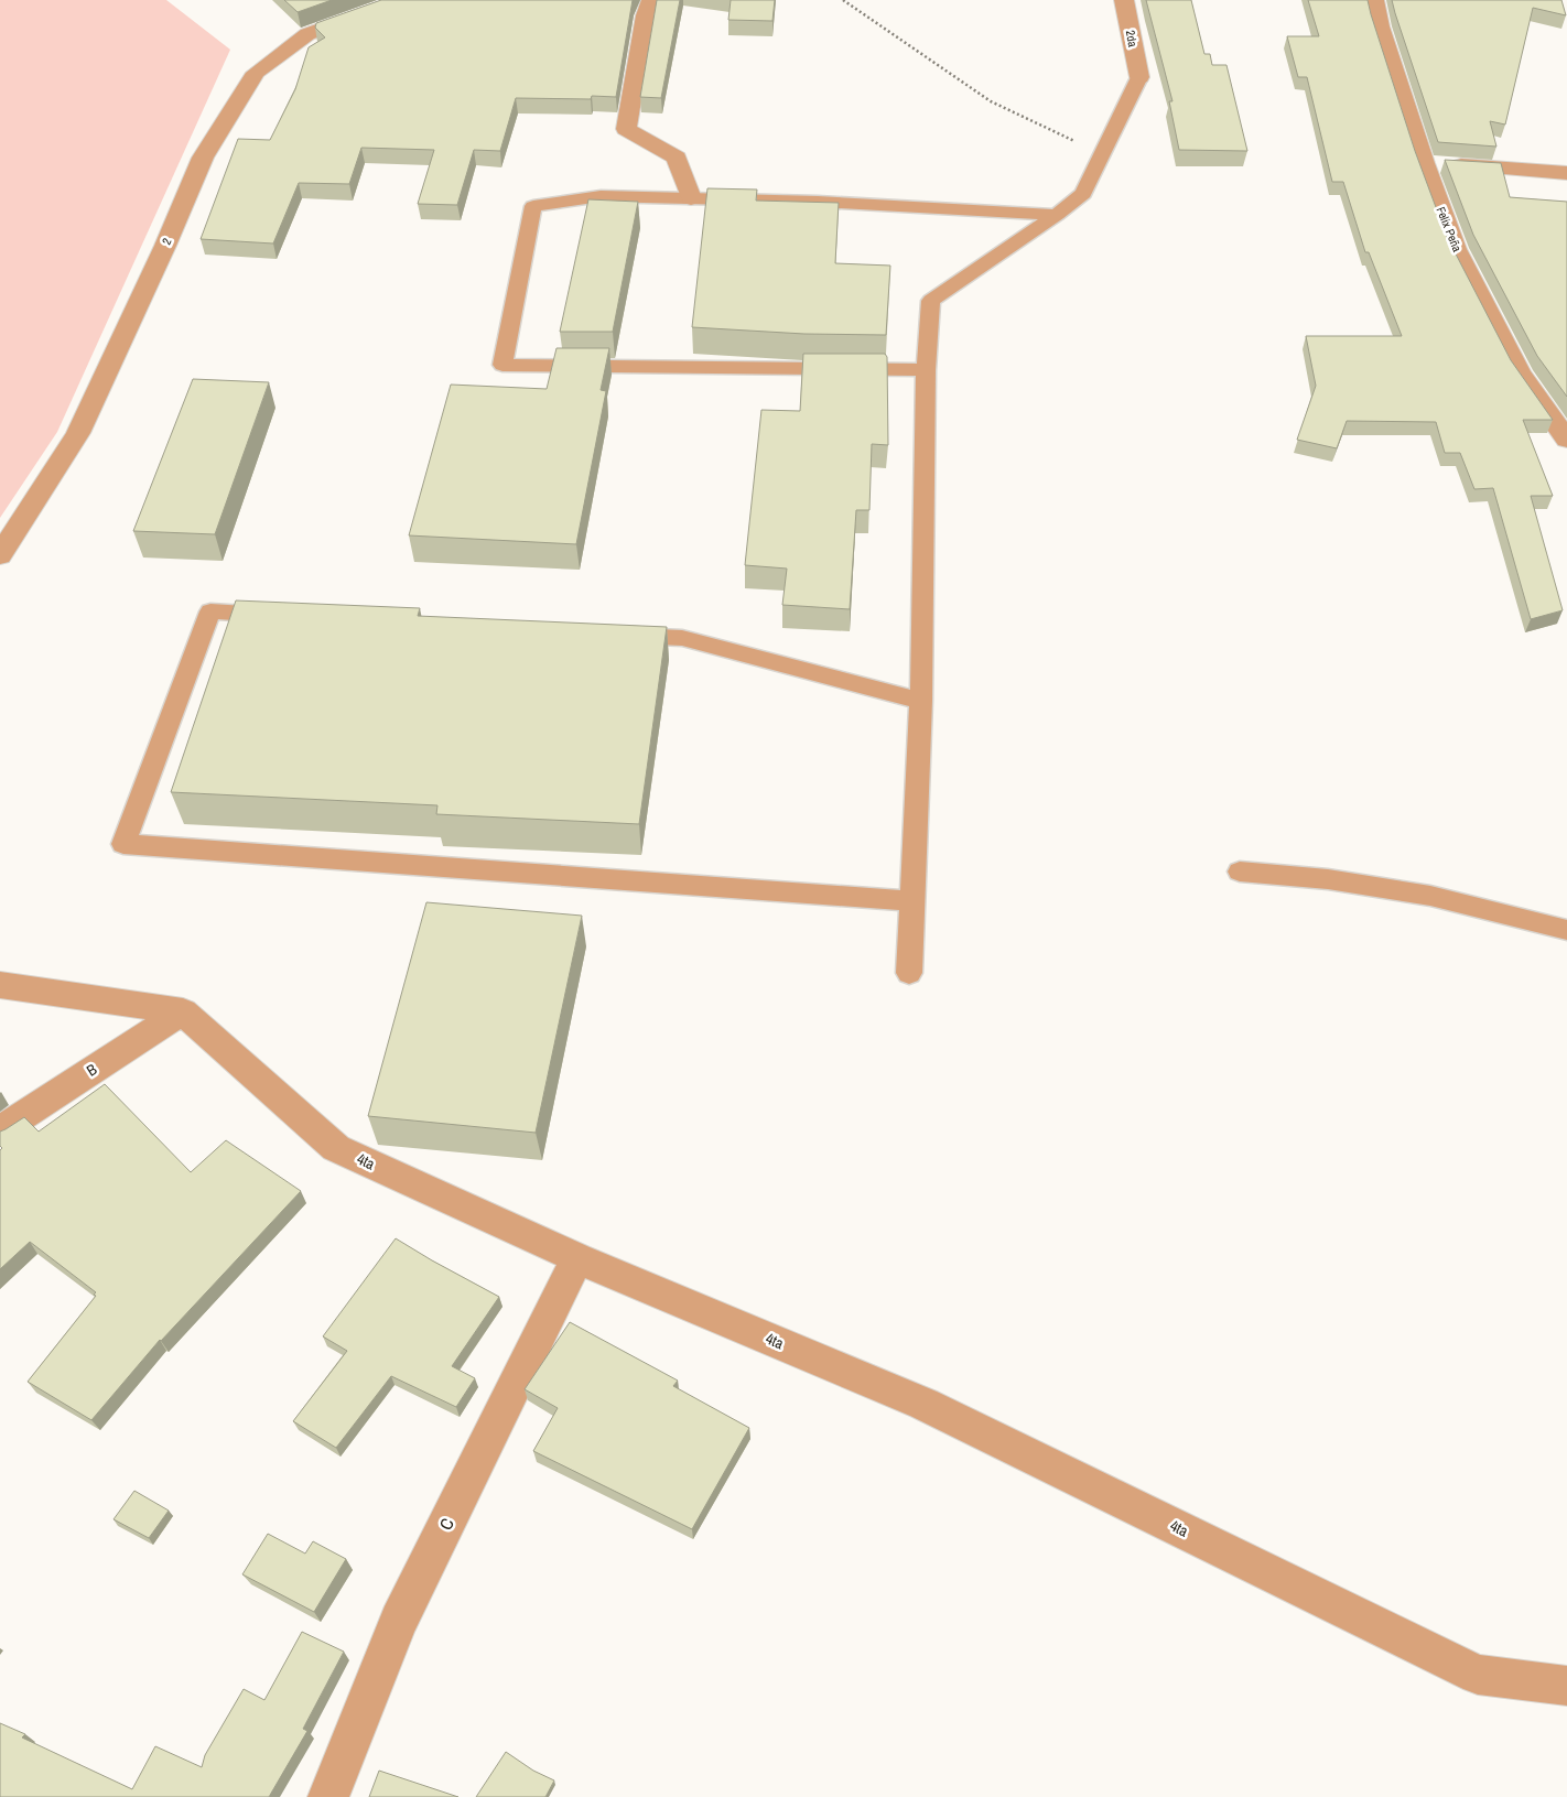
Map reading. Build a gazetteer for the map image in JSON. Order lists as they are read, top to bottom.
{
  "streets": {
    "street": [
      "2da",
      "Felix Peña",
      "2",
      "B",
      "4ta",
      "C"
    ]
  },
  "crossings": [
    ["B", "4ta"],
    ["4ta", "C"]
  ]
}
